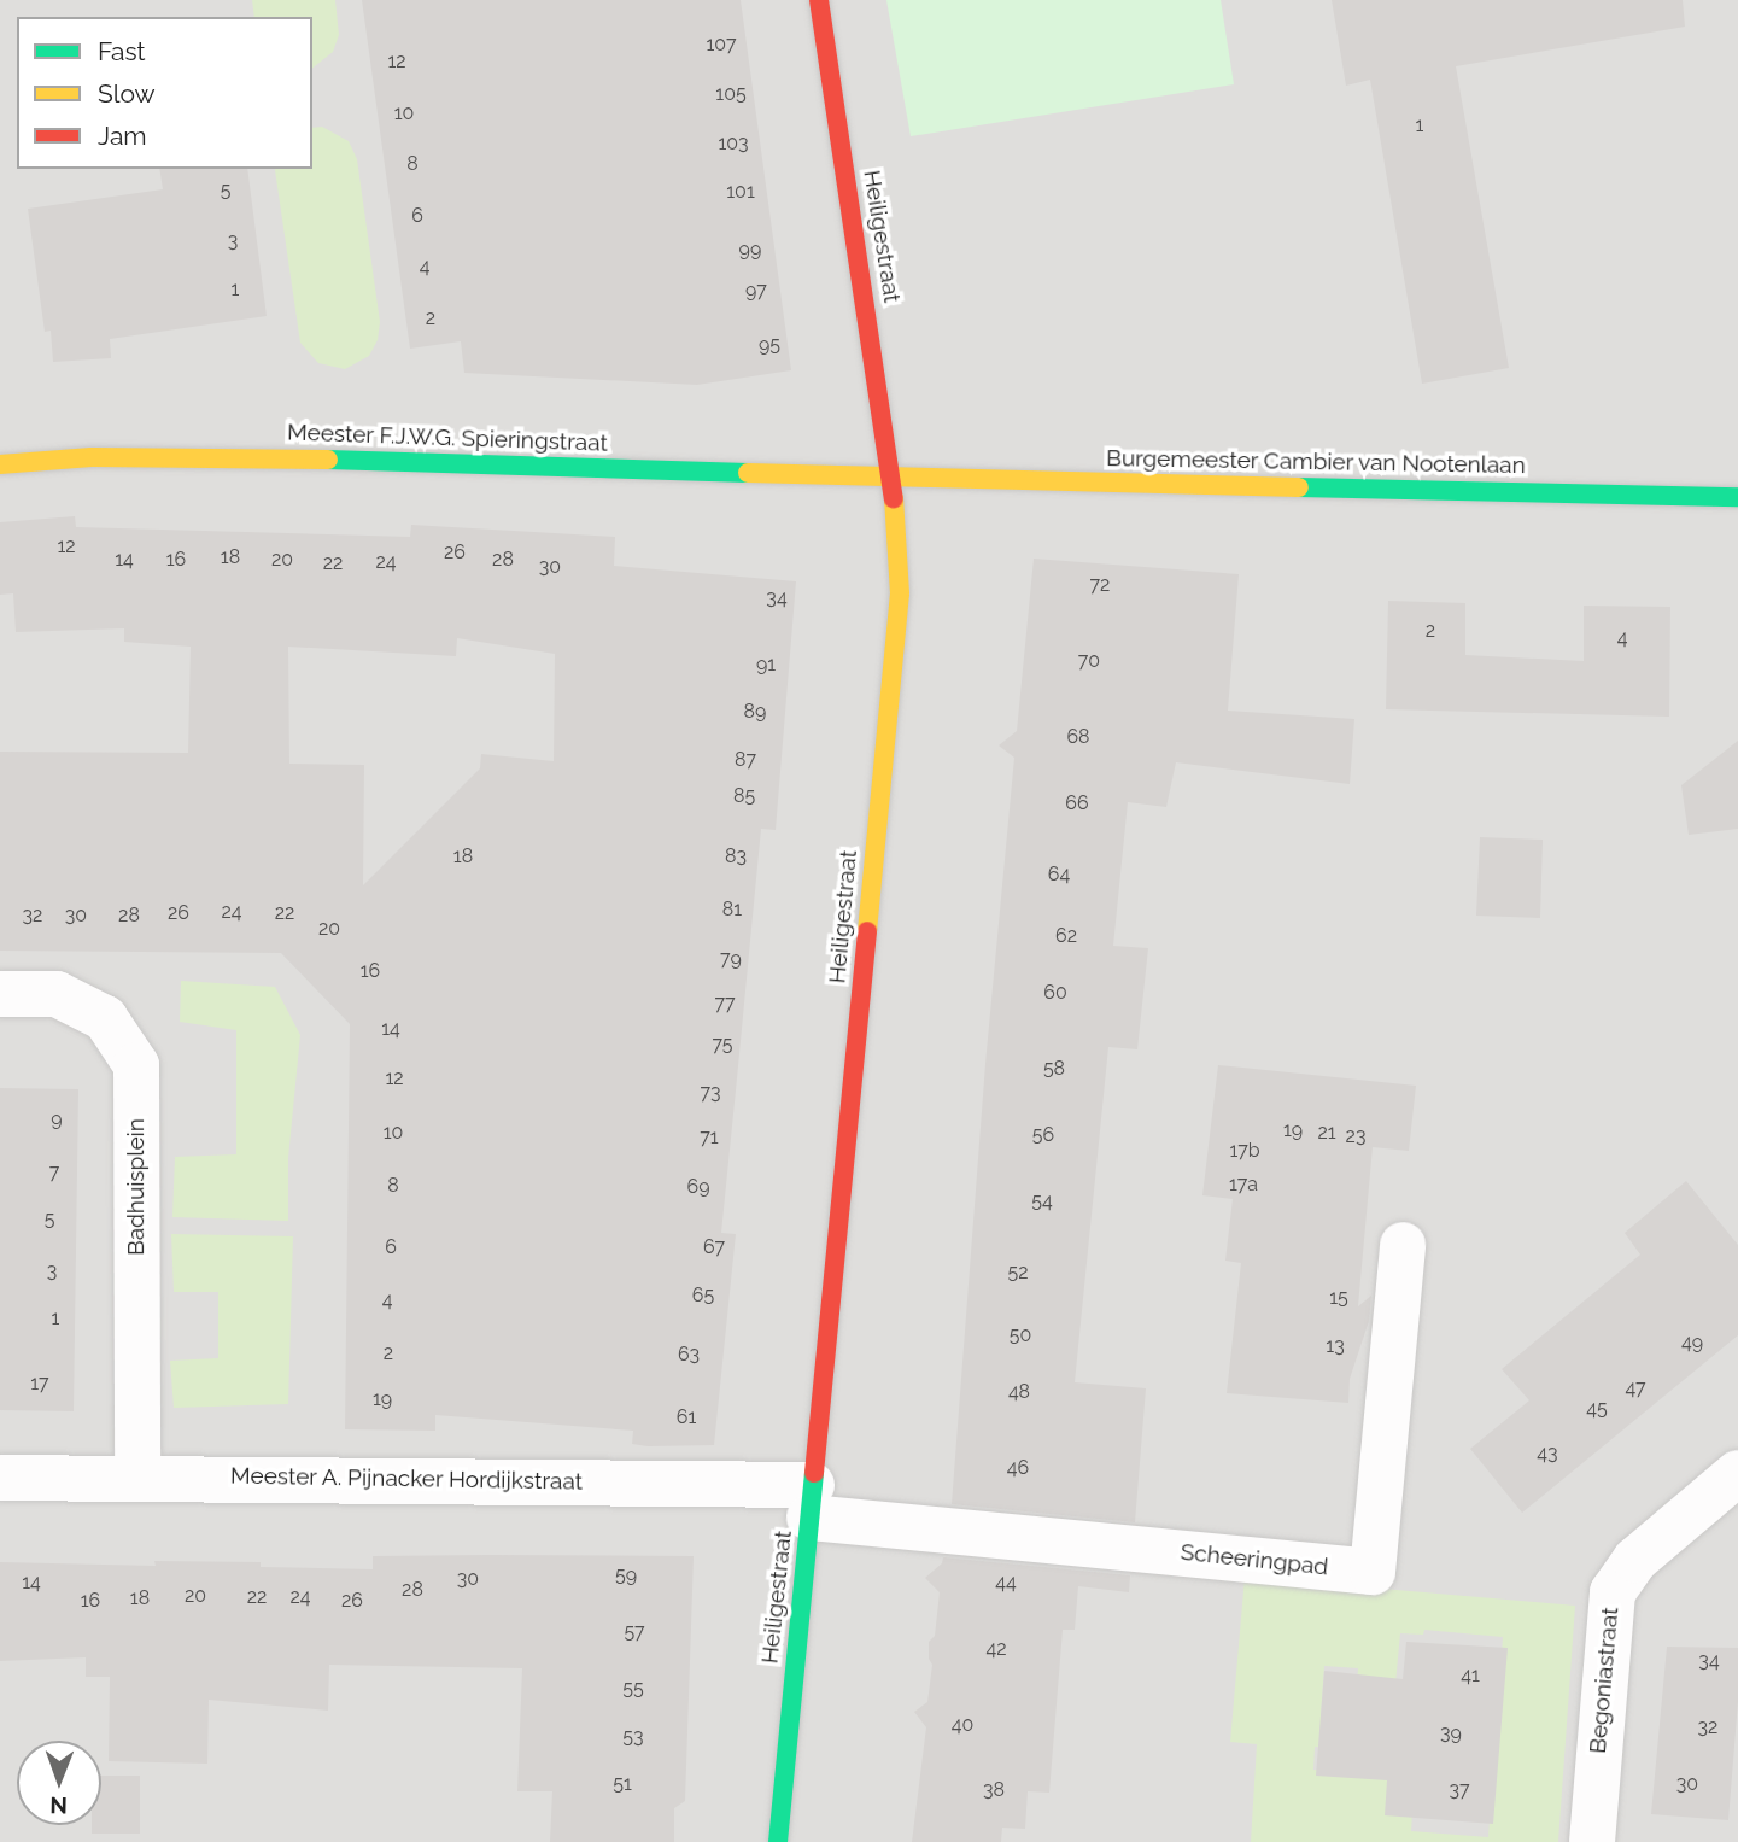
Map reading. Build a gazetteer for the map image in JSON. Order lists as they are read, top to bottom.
{
  "streets": {
    "street": [
      "Heiligestraat",
      "Meester F.J.W.G. Spieringstraat",
      "Burgemeester Cambier van Nootenlaan",
      "Badhuisplein",
      "Meester A. Pijnacker Hordijkstraat",
      "Scheeringpad",
      "Begoniastraat"
    ]
  },
  "crossings": [
    ["Heiligestraat", "Meester F.J.W.G. Spieringstraat"],
    ["Heiligestraat", "Burgemeester Cambier van Nootenlaan"],
    ["Heiligestraat", "Meester A. Pijnacker Hordijkstraat"],
    ["Heiligestraat", "Scheeringpad"],
    ["Meester F.J.W.G. Spieringstraat", "Burgemeester Cambier van Nootenlaan"],
    ["Badhuisplein", "Meester A. Pijnacker Hordijkstraat"],
    ["Meester A. Pijnacker Hordijkstraat", "Scheeringpad"]
  ],
  "house_numbers": [
    "107",
    "12",
    "105",
    "10",
    "1",
    "103",
    "8",
    "5",
    "101",
    "6",
    "3",
    "99",
    "4",
    "1",
    "97",
    "2",
    "95",
    "12",
    "26",
    "18",
    "14",
    "16",
    "20",
    "28",
    "24",
    "22",
    "30",
    "72",
    "34",
    "2",
    "4",
    "70",
    "91",
    "89",
    "68",
    "87",
    "85",
    "66",
    "18",
    "83",
    "64",
    "81",
    "24",
    "26",
    "22",
    "32",
    "30",
    "28",
    "20",
    "62",
    "79",
    "16",
    "60",
    "77",
    "14",
    "75",
    "58",
    "12",
    "73",
    "9",
    "19",
    "10",
    "21",
    "56",
    "23",
    "71",
    "17b",
    "7",
    "17a",
    "8",
    "69",
    "54",
    "5",
    "6",
    "67",
    "3",
    "52",
    "65",
    "15",
    "4",
    "1",
    "50",
    "49",
    "13",
    "2",
    "63",
    "17",
    "47",
    "48",
    "19",
    "45",
    "61",
    "43",
    "46",
    "59",
    "30",
    "14",
    "44",
    "28",
    "20",
    "22",
    "24",
    "18",
    "16",
    "26",
    "57",
    "42",
    "34",
    "41",
    "55",
    "40",
    "32",
    "39",
    "53",
    "51",
    "30",
    "38",
    "37"
  ],
  "legend": ["Fast", "Slow", "Jam"],
  "north": "bottom"
}
